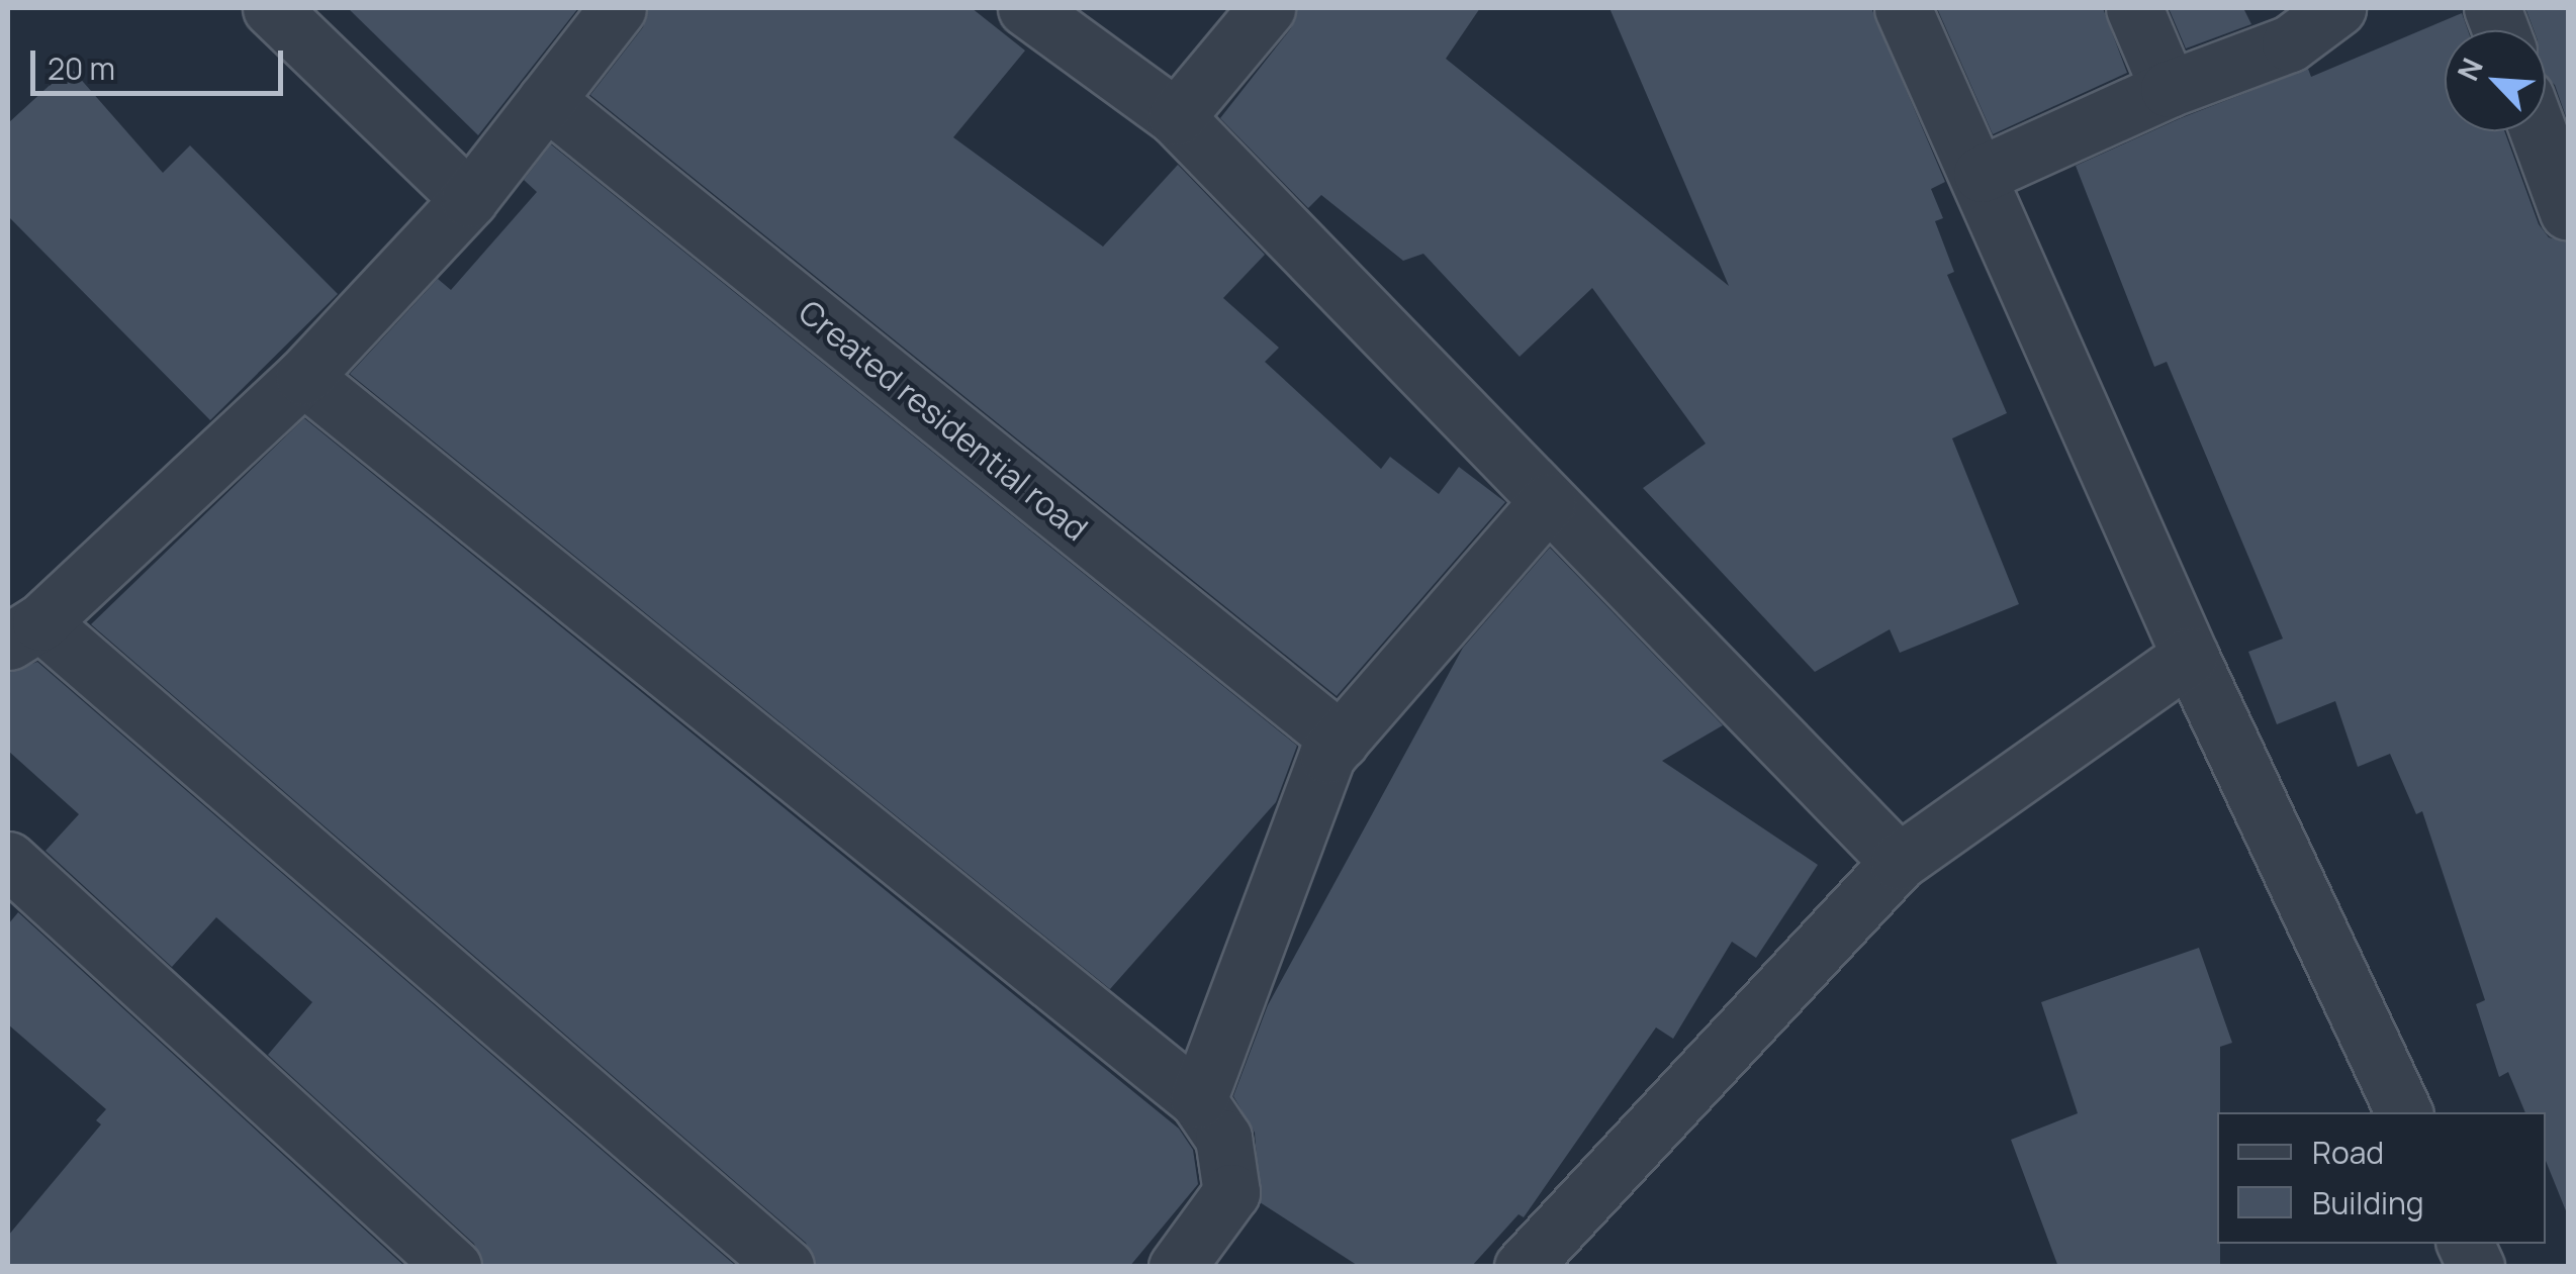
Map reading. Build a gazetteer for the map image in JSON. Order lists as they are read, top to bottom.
{
  "streets": {
    "street": ["Created residential road"]
  },
  "legend": ["Road", "Building"],
  "scale_bar": "20 m",
  "north": "top left"
}
